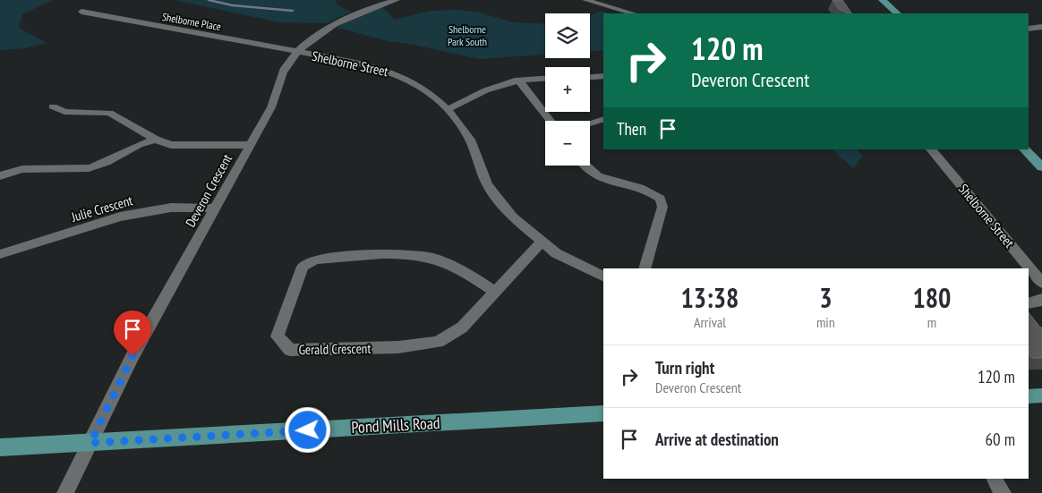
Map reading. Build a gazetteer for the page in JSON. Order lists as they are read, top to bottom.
{
  "streets": {
    "main road": ["Pond Mills Road"],
    "street": [
      "Shelborne Place",
      "Shelborne Street",
      "Deveron Crescent",
      "Julie Crescent",
      "Gerald Crescent"
    ]
  },
  "crossings": [
    ["Shelborne Place", "Shelborne Street"],
    ["Shelborne Place", "Deveron Crescent"],
    ["Shelborne Street", "Deveron Crescent"],
    ["Shelborne Street", "Gerald Crescent"],
    ["Deveron Crescent", "Julie Crescent"],
    ["Deveron Crescent", "Pond Mills Road"]
  ],
  "parks": ["Shelborne Park South"],
  "page": {
    "map_buttons": ["+", "−"],
    "turn": ["120 m", "Deveron Crescent"],
    "then": "Then",
    "eta": [
      "13:38",
      "Arrival",
      "3",
      "min",
      "180",
      "m"
    ],
    "list": [
      {
        "name": "Turn right",
        "note": "Deveron Crescent",
        "value": "120 m"
      },
      {
        "name": "Arrive at destination",
        "value": "60 m"
      }
    ]
  }
}
